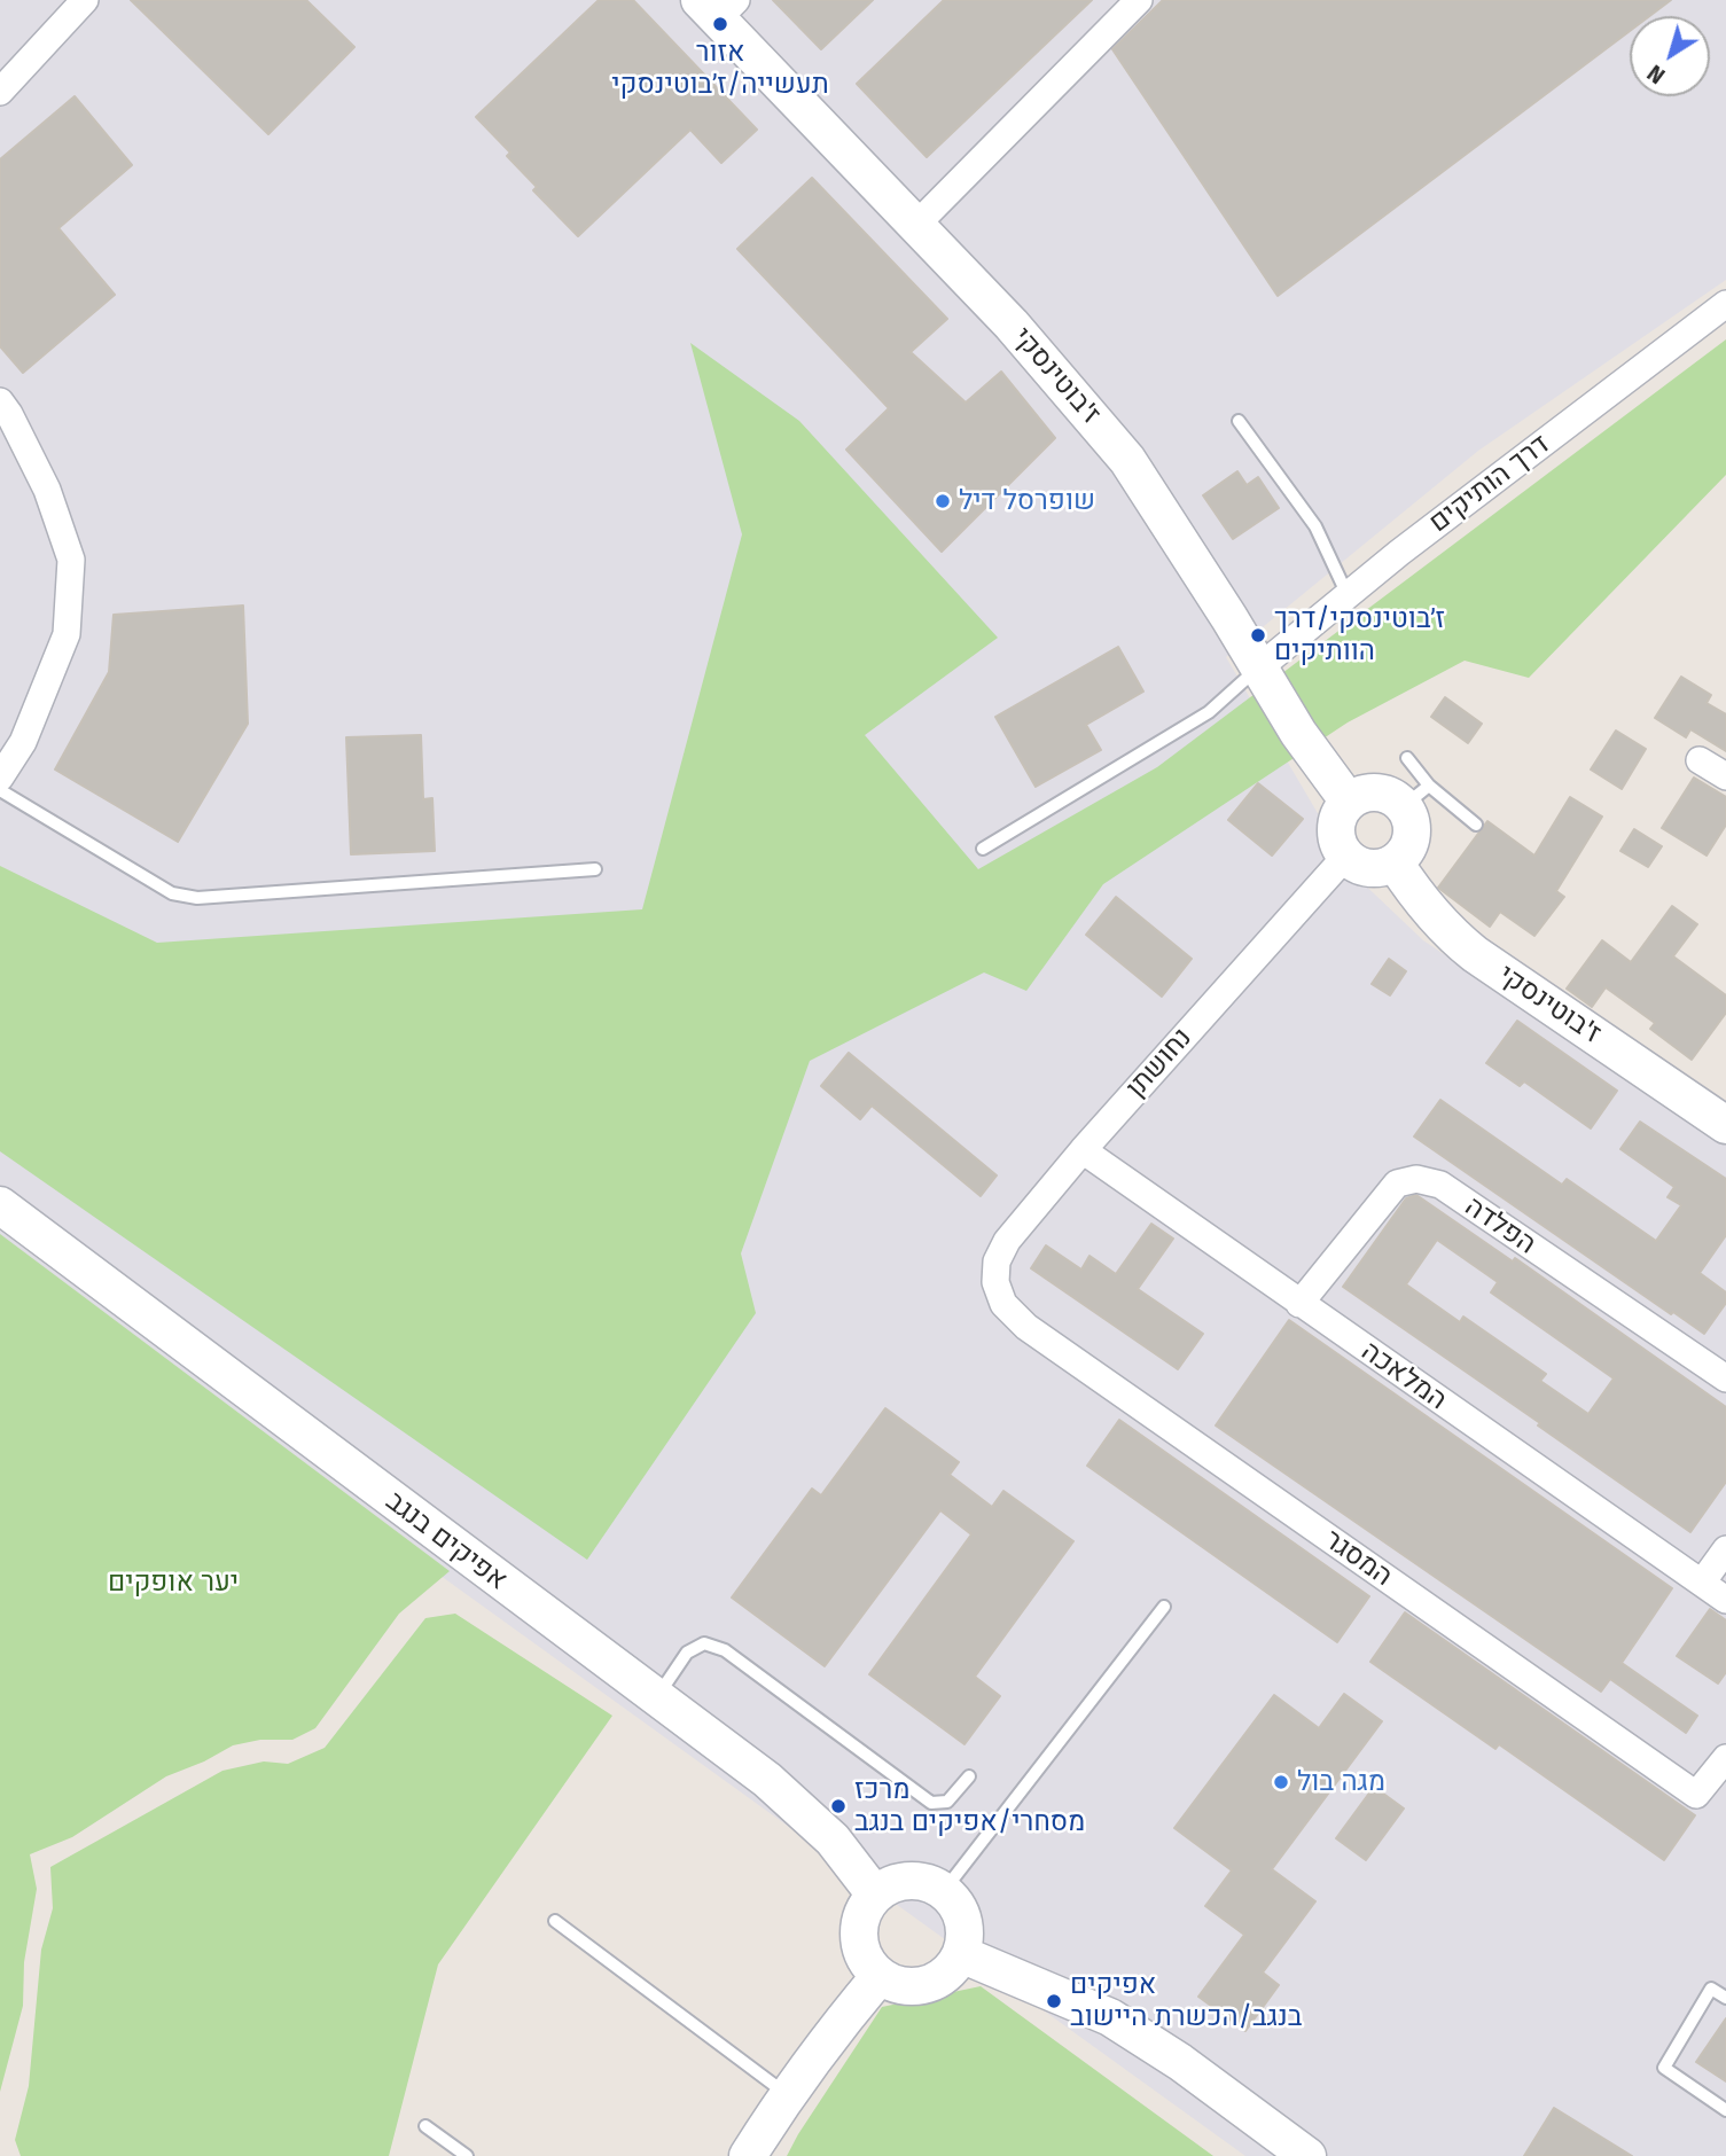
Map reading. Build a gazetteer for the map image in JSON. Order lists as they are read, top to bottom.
{
  "streets": {
    "street": [
      "ז'בוטינסקי",
      "דרך הותיקים",
      "נחושתן",
      "הפלדה",
      "המלאכה",
      "אפיקים בנגב",
      "המסגר"
    ]
  },
  "crossings": [
    ["ז'בוטינסקי", "דרך הותיקים"],
    ["ז'בוטינסקי", "נחושתן"],
    ["נחושתן", "המלאכה"],
    ["נחושתן", "המסגר"],
    ["הפלדה", "המלאכה"]
  ],
  "parks": ["יער אופקים"],
  "places": [
    "אזור תעשייה/ז׳בוטינסקי",
    "שופרסל דיל",
    "ז׳בוטינסקי/דרך הוותיקים",
    "מגה בול",
    "מרכז מסחרי/אפיקים בנגב",
    "אפיקים בנגב/הכשרת היישוב"
  ],
  "north": "bottom left"
}
